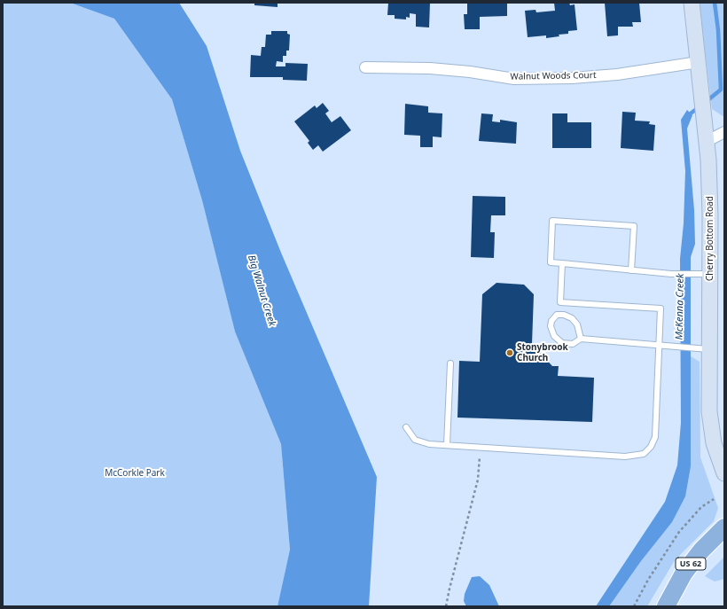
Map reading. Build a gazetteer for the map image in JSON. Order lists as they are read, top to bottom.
{
  "streets": {
    "highway": ["US 62"],
    "main road": ["Cherry Bottom Road"],
    "street": ["Walnut Woods Court"]
  },
  "crossings": [
    ["Walnut Woods Court", "Cherry Bottom Road"]
  ],
  "water": ["Big Walnut Creek", "McKenna Creek"],
  "parks": ["McCorkle Park"],
  "places": ["Stonybrook Church"]
}
